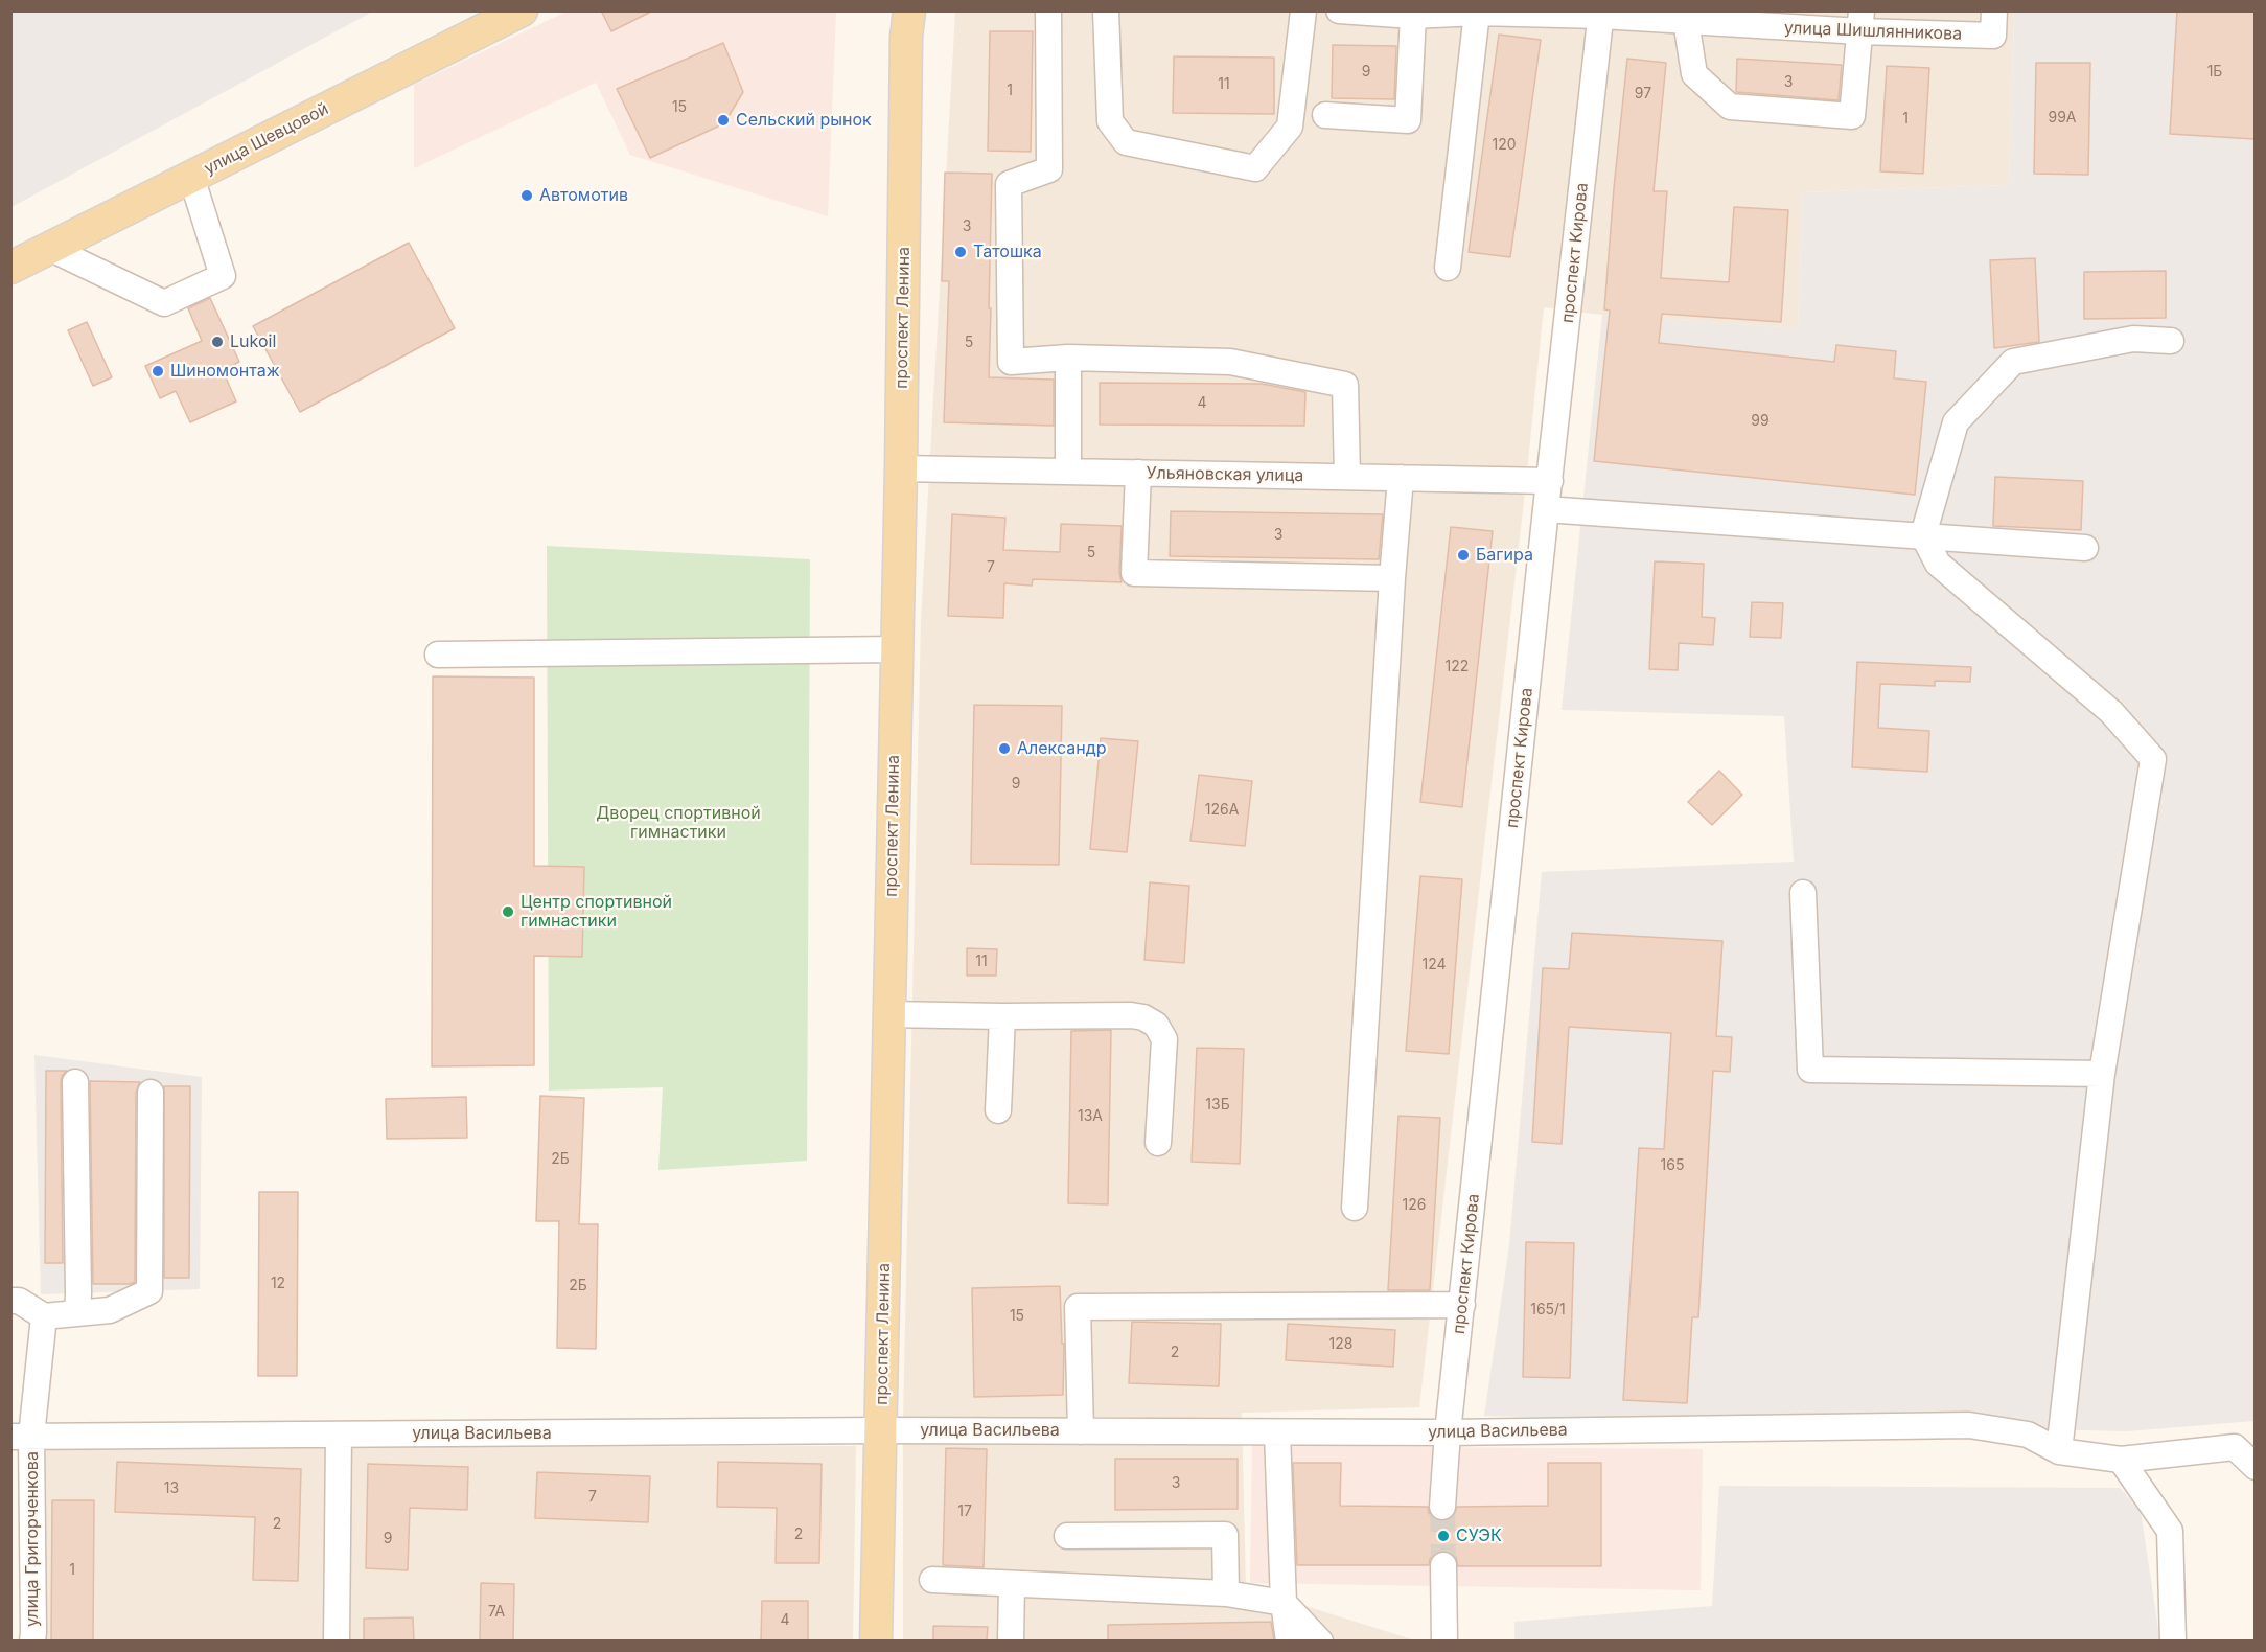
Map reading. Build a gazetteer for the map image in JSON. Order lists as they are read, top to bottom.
{
  "streets": {
    "main road": ["улица Шевцовой", "проспект Ленина"],
    "street": [
      "улица Шишлянникова",
      "проспект Кирова",
      "Ульяновская улица",
      "улица Васильева",
      "улица Григорченкова"
    ]
  },
  "crossings": [
    ["улица Шишлянникова", "проспект Кирова"],
    ["проспект Кирова", "Ульяновская улица"],
    ["проспект Кирова", "улица Васильева"],
    ["проспект Ленина", "Ульяновская улица"],
    ["проспект Ленина", "улица Васильева"],
    ["улица Васильева", "улица Григорченкова"]
  ],
  "parks": ["Дворец спортивной гимнастики"],
  "places": [
    "Сельский рынок",
    "Автомотив",
    "Татошка",
    "Lukoil",
    "Шиномонтаж",
    "Багира",
    "Александр",
    "Центр спортивной гимнастики",
    "СУЭК"
  ],
  "house_numbers": [
    "9",
    "1Б",
    "3",
    "11",
    "1",
    "97",
    "15",
    "99А",
    "1",
    "120",
    "3",
    "5",
    "4",
    "99",
    "3",
    "5",
    "7",
    "122",
    "9",
    "126А",
    "11",
    "124",
    "13Б",
    "13А",
    "2Б",
    "165",
    "126",
    "12",
    "2Б",
    "165/1",
    "15",
    "128",
    "2",
    "3",
    "13",
    "7",
    "17",
    "2",
    "2",
    "9",
    "1",
    "7А",
    "4"
  ]
}
